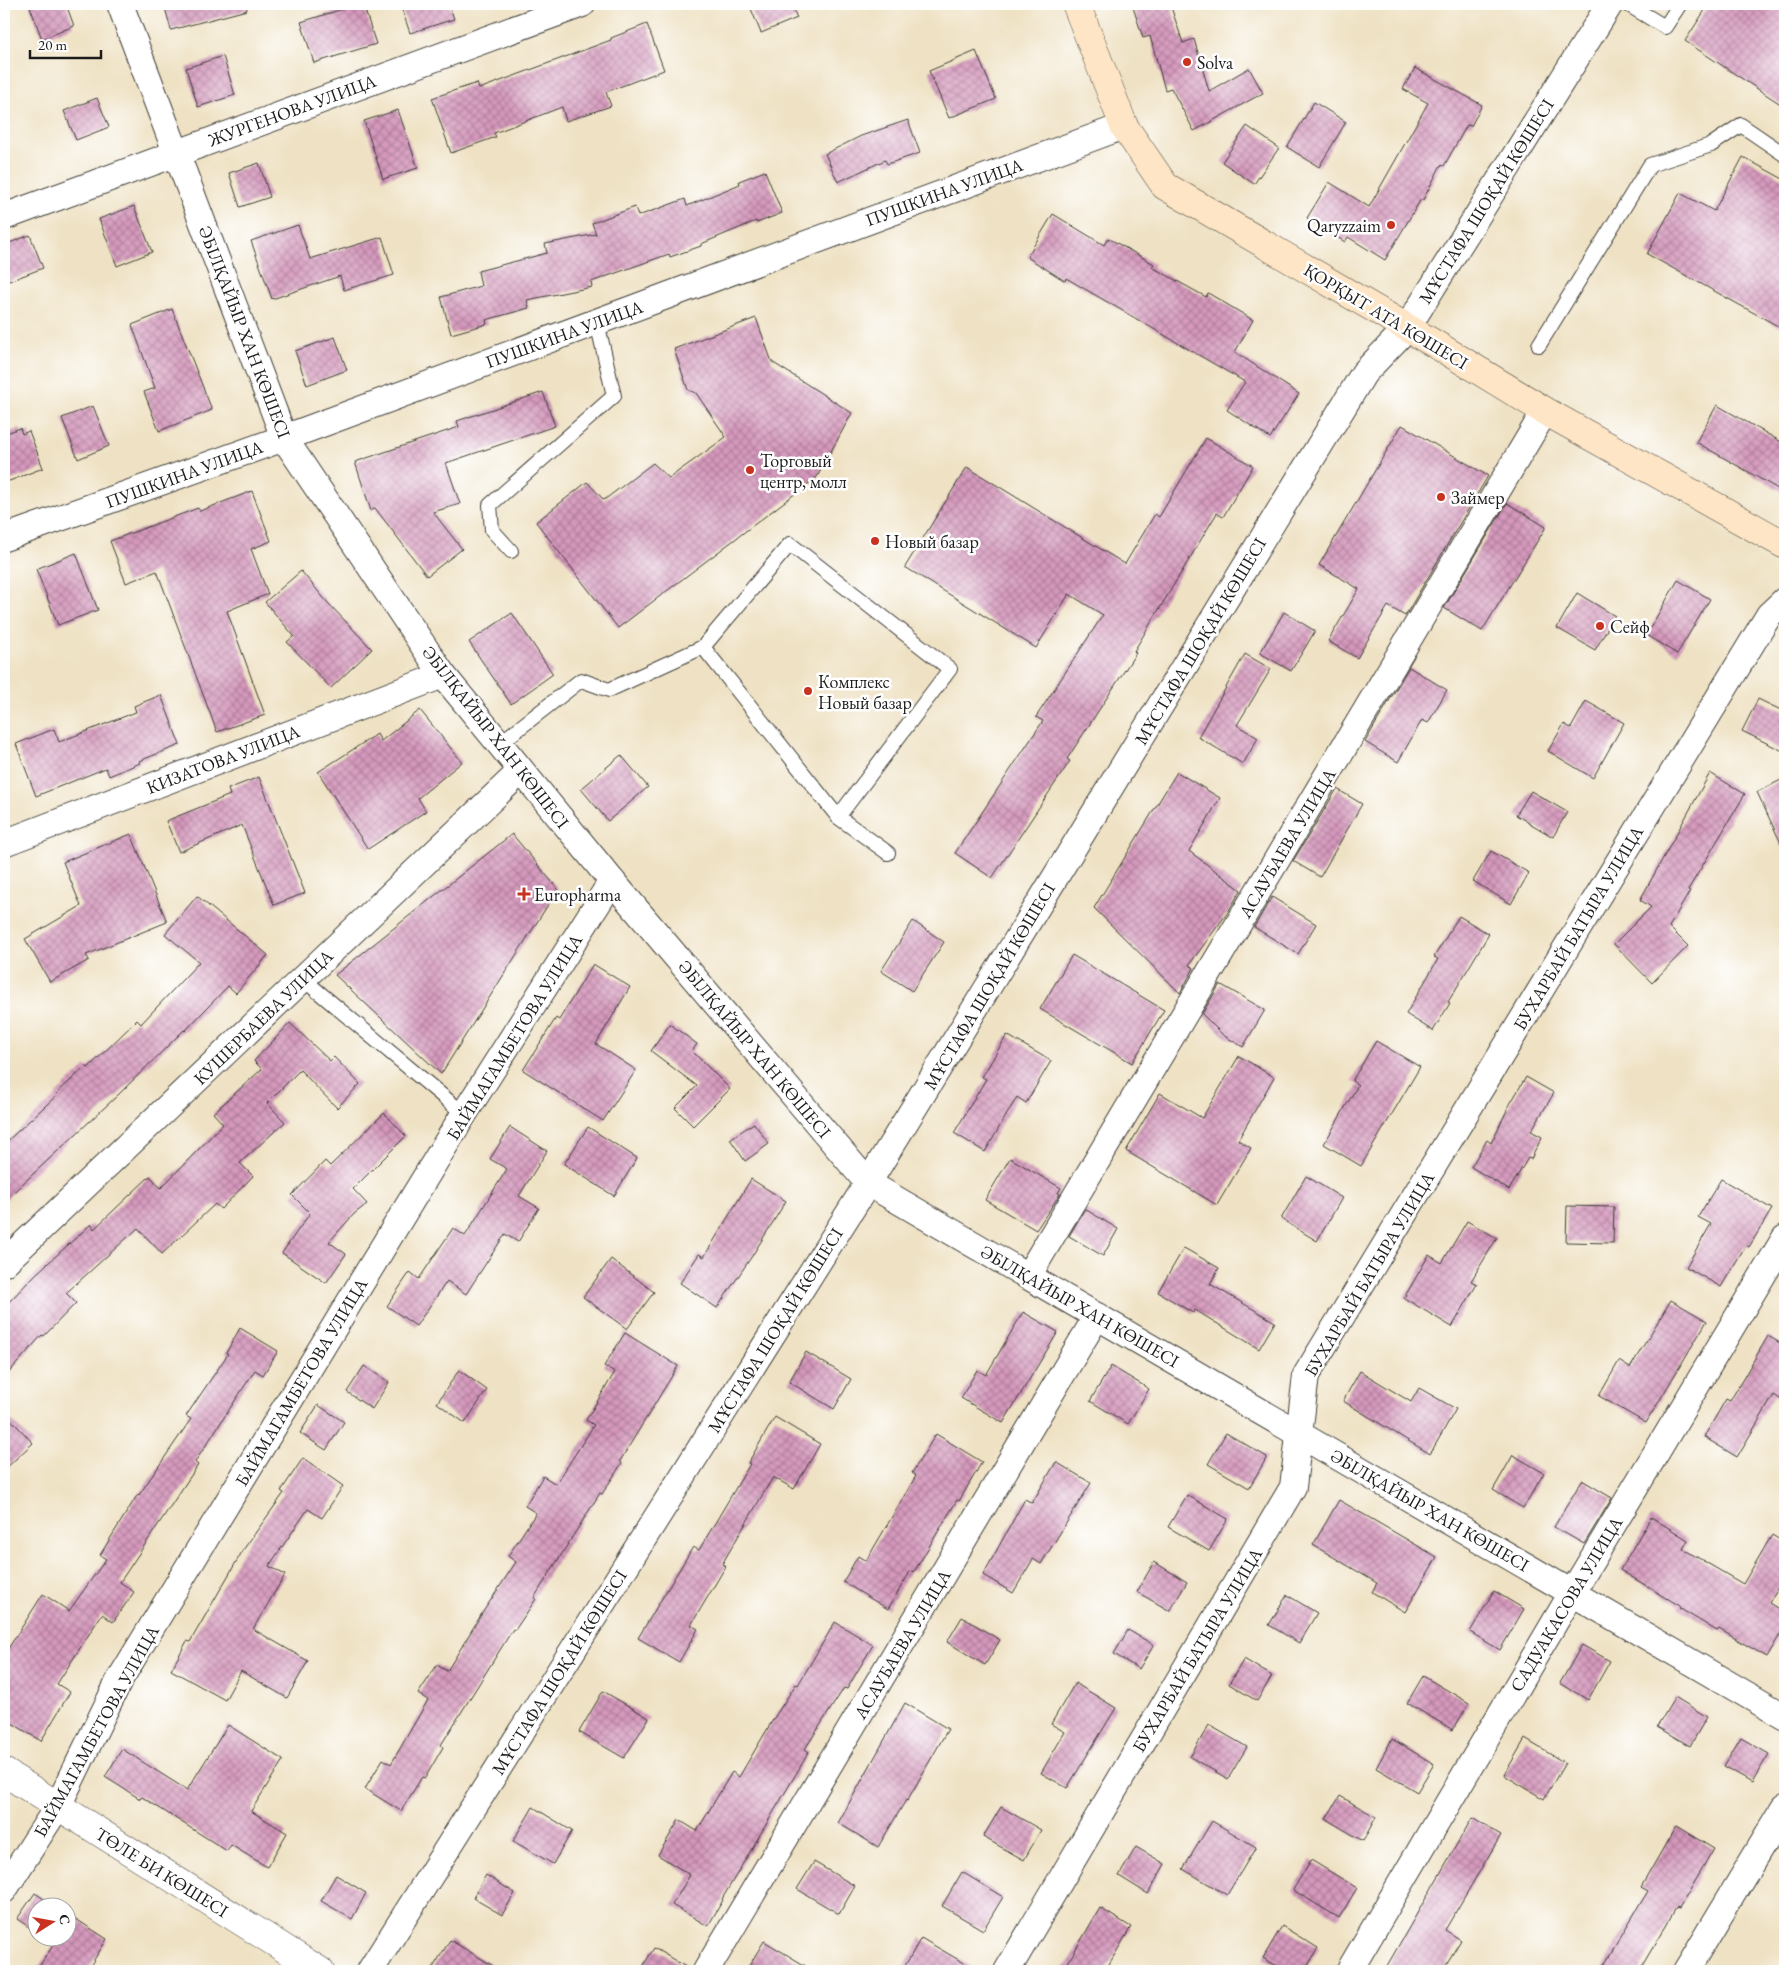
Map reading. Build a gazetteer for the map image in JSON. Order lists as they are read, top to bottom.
{
  "streets": {
    "main road": ["ҚОРҚЫТ АТА КӨШЕСІ"],
    "street": [
      "ЖУРГЕНОВА УЛИЦА",
      "ПУШКИНА УЛИЦА",
      "МҰСТАФА ШОҚАЙ КӨШЕСІ",
      "ӘБІЛҚАЙЫР ХАН КӨШЕСІ",
      "КИЗАТОВА УЛИЦА",
      "АСАУБАЕВА УЛИЦА",
      "БУХАРБАЙ БАТЫРА УЛИЦА",
      "КУШЕРБАЕВА УЛИЦА",
      "БАЙМАГАМБЕТОВА УЛИЦА",
      "САДУАКАСОВА УЛИЦА",
      "ТӨЛЕ БИ КӨШЕСІ"
    ]
  },
  "crossings": [
    ["ЖУРГЕНОВА УЛИЦА", "ӘБІЛҚАЙЫР ХАН КӨШЕСІ"],
    ["ПУШКИНА УЛИЦА", "ҚОРҚЫТ АТА КӨШЕСІ"],
    ["ПУШКИНА УЛИЦА", "ӘБІЛҚАЙЫР ХАН КӨШЕСІ"],
    ["МҰСТАФА ШОҚАЙ КӨШЕСІ", "ҚОРҚЫТ АТА КӨШЕСІ"],
    ["МҰСТАФА ШОҚАЙ КӨШЕСІ", "ӘБІЛҚАЙЫР ХАН КӨШЕСІ"],
    ["ҚОРҚЫТ АТА КӨШЕСІ", "АСАУБАЕВА УЛИЦА"],
    ["ӘБІЛҚАЙЫР ХАН КӨШЕСІ", "КИЗАТОВА УЛИЦА"],
    ["ӘБІЛҚАЙЫР ХАН КӨШЕСІ", "АСАУБАЕВА УЛИЦА"],
    ["ӘБІЛҚАЙЫР ХАН КӨШЕСІ", "БУХАРБАЙ БАТЫРА УЛИЦА"],
    ["ӘБІЛҚАЙЫР ХАН КӨШЕСІ", "КУШЕРБАЕВА УЛИЦА"],
    ["ӘБІЛҚАЙЫР ХАН КӨШЕСІ", "БАЙМАГАМБЕТОВА УЛИЦА"],
    ["ӘБІЛҚАЙЫР ХАН КӨШЕСІ", "САДУАКАСОВА УЛИЦА"],
    ["БАЙМАГАМБЕТОВА УЛИЦА", "ТӨЛЕ БИ КӨШЕСІ"]
  ],
  "places": {
    "other": [
      "Solva",
      "Qaryzzaim",
      "Торговый центр, молл",
      "Займер",
      "Новый базар",
      "Сейф",
      "Комплекс Новый базар"
    ],
    "health": ["Europharma"]
  },
  "scale_bar": "20 m",
  "north": "right"
}
